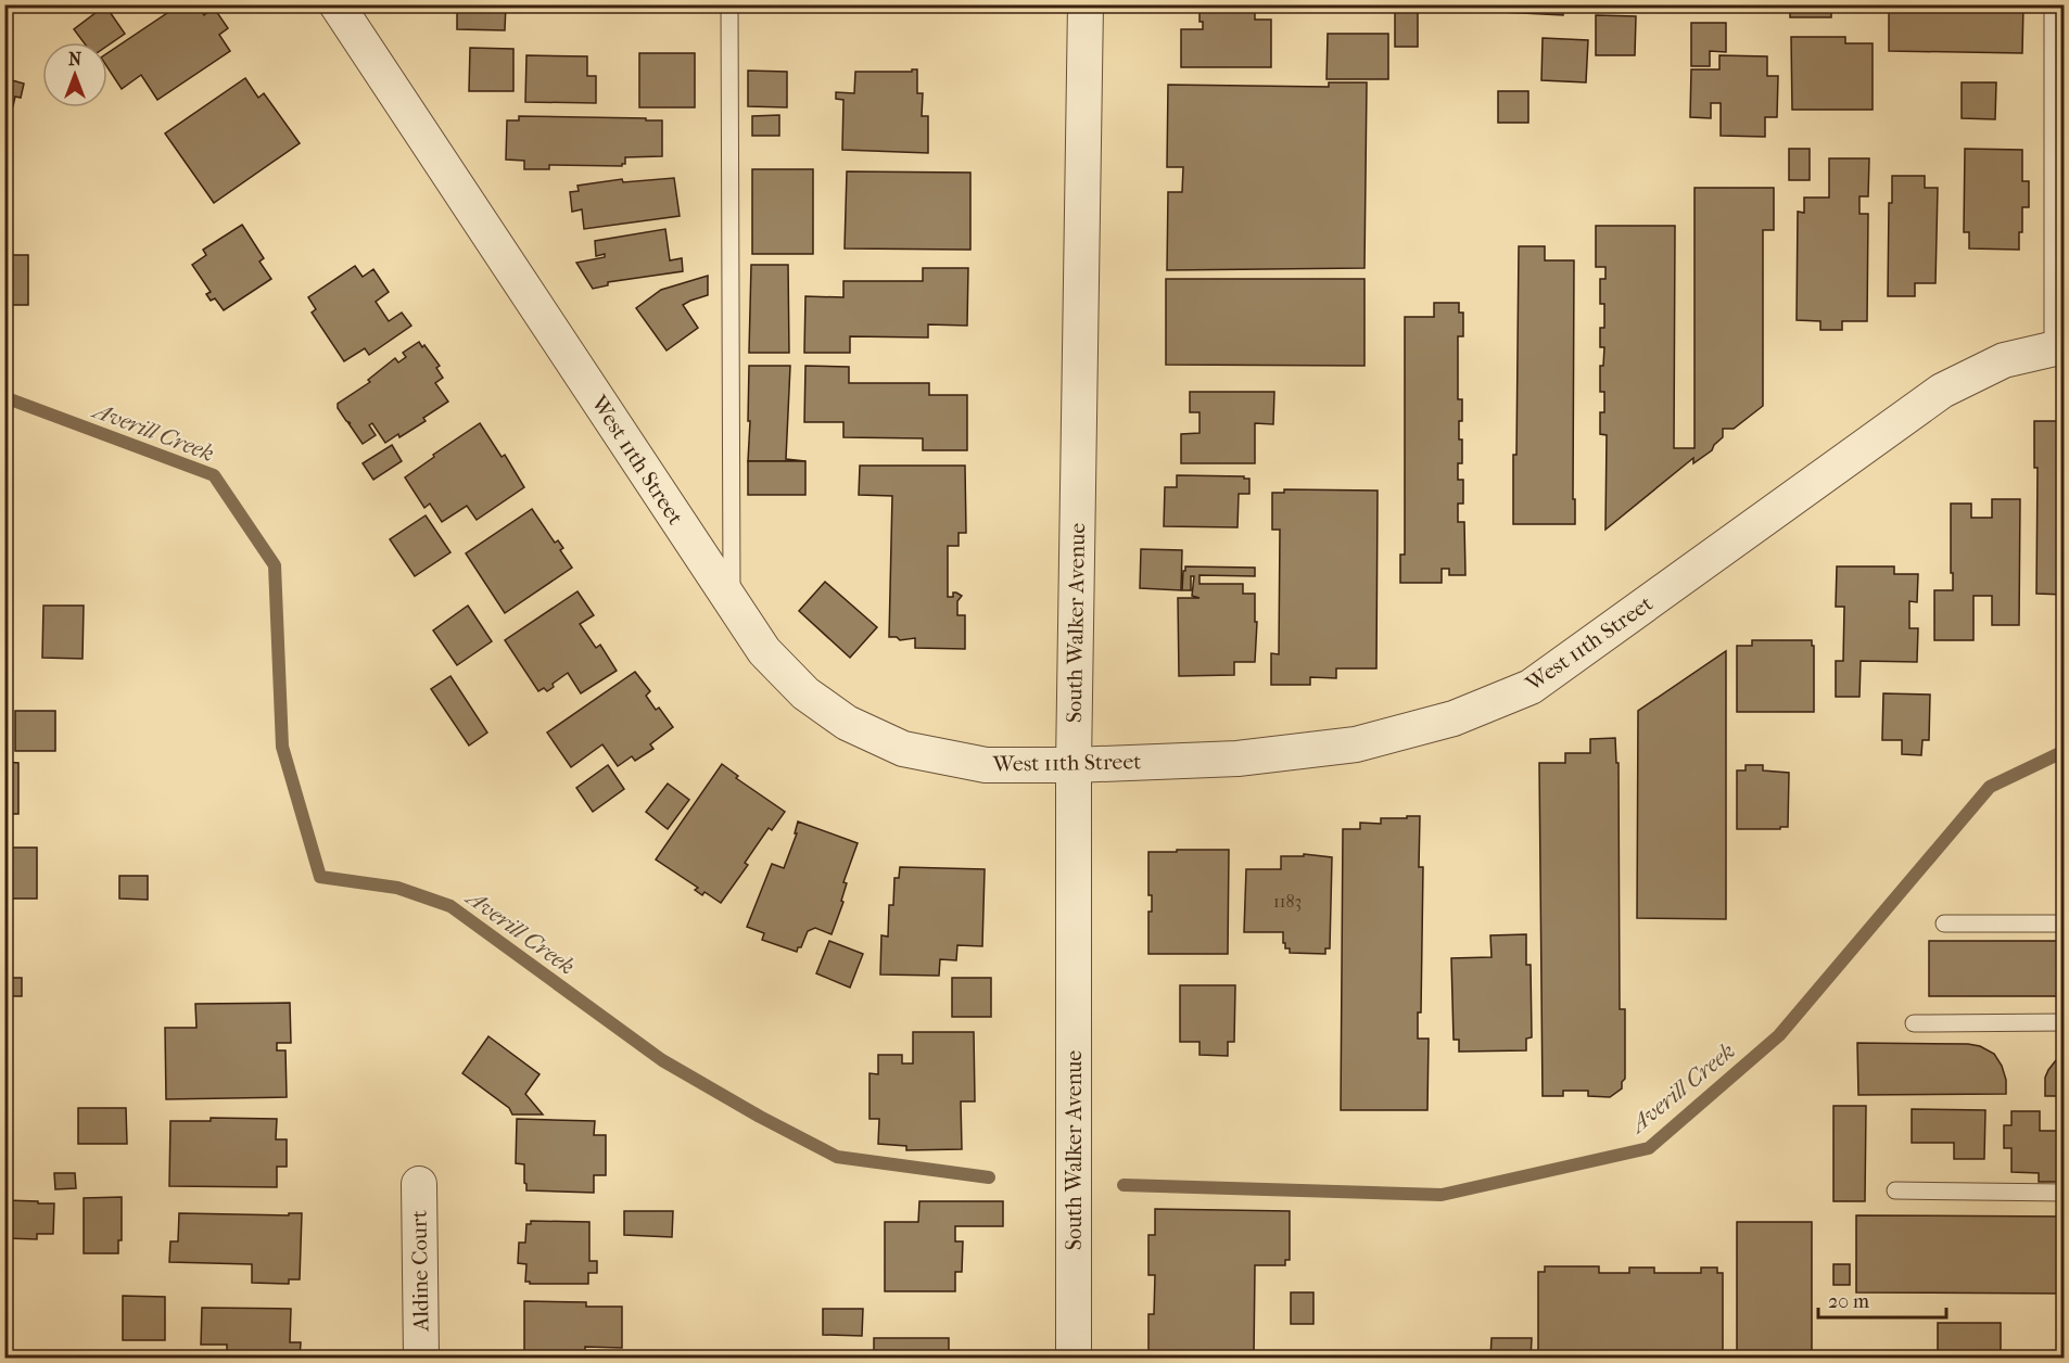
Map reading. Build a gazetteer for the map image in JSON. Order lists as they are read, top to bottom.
{
  "streets": {
    "street": ["West 11th Street", "South Walker Avenue", "Aldine Court"]
  },
  "crossings": [
    ["West 11th Street", "South Walker Avenue"]
  ],
  "water": ["Averill Creek"],
  "house_numbers": ["1183"],
  "scale_bar": "20 m",
  "north": "top"
}
